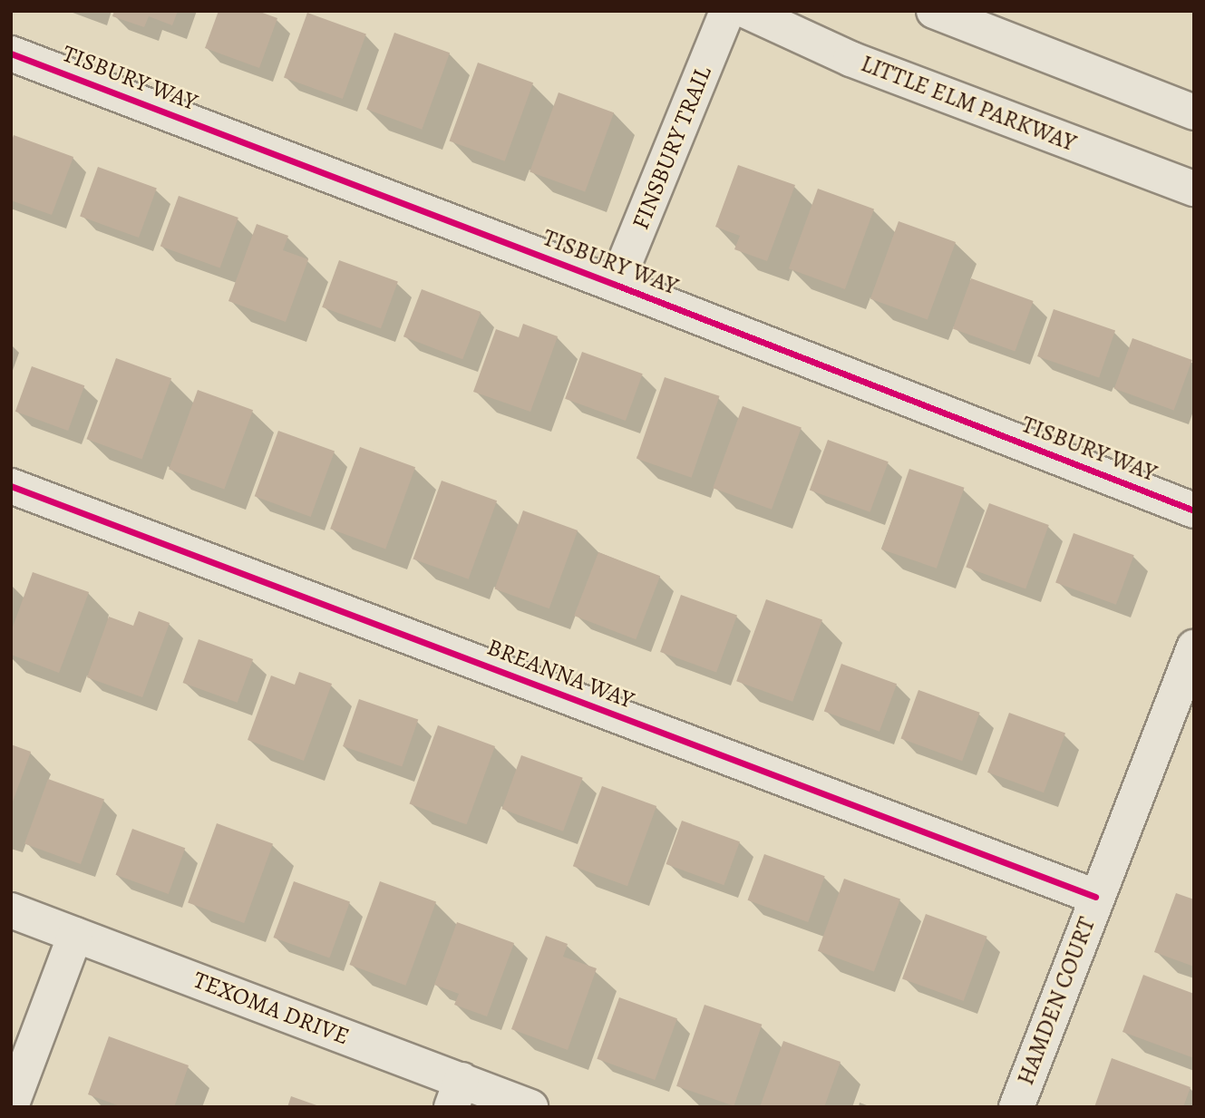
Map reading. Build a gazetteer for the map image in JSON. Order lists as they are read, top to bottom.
{
  "streets": {
    "street": [
      "TISBURY WAY",
      "LITTLE ELM PARKWAY",
      "FINSBURY TRAIL",
      "BREANNA WAY",
      "HAMDEN COURT",
      "TEXOMA DRIVE"
    ]
  },
  "crossings": [
    ["TISBURY WAY", "FINSBURY TRAIL"],
    ["BREANNA WAY", "HAMDEN COURT"]
  ]
}
